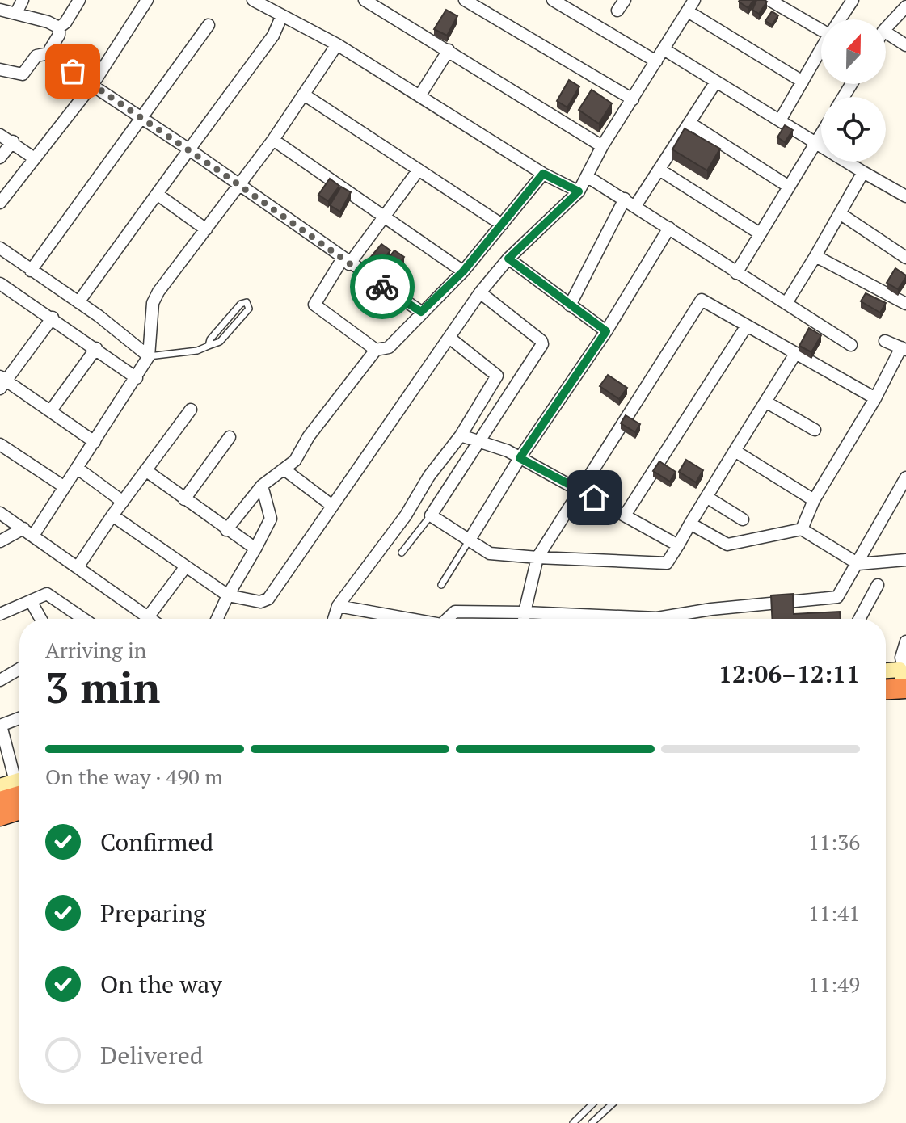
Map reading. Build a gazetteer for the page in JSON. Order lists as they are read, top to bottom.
{
  "north": "top",
  "page": {
    "heading": ["3 min", "Arriving in", "12:06–12:11"],
    "bar": "On the way · 490 m",
    "list": [
      ["Confirmed", "11:36"],
      ["Preparing", "11:41"],
      ["On the way", "11:49"],
      "Delivered"
    ]
  }
}
